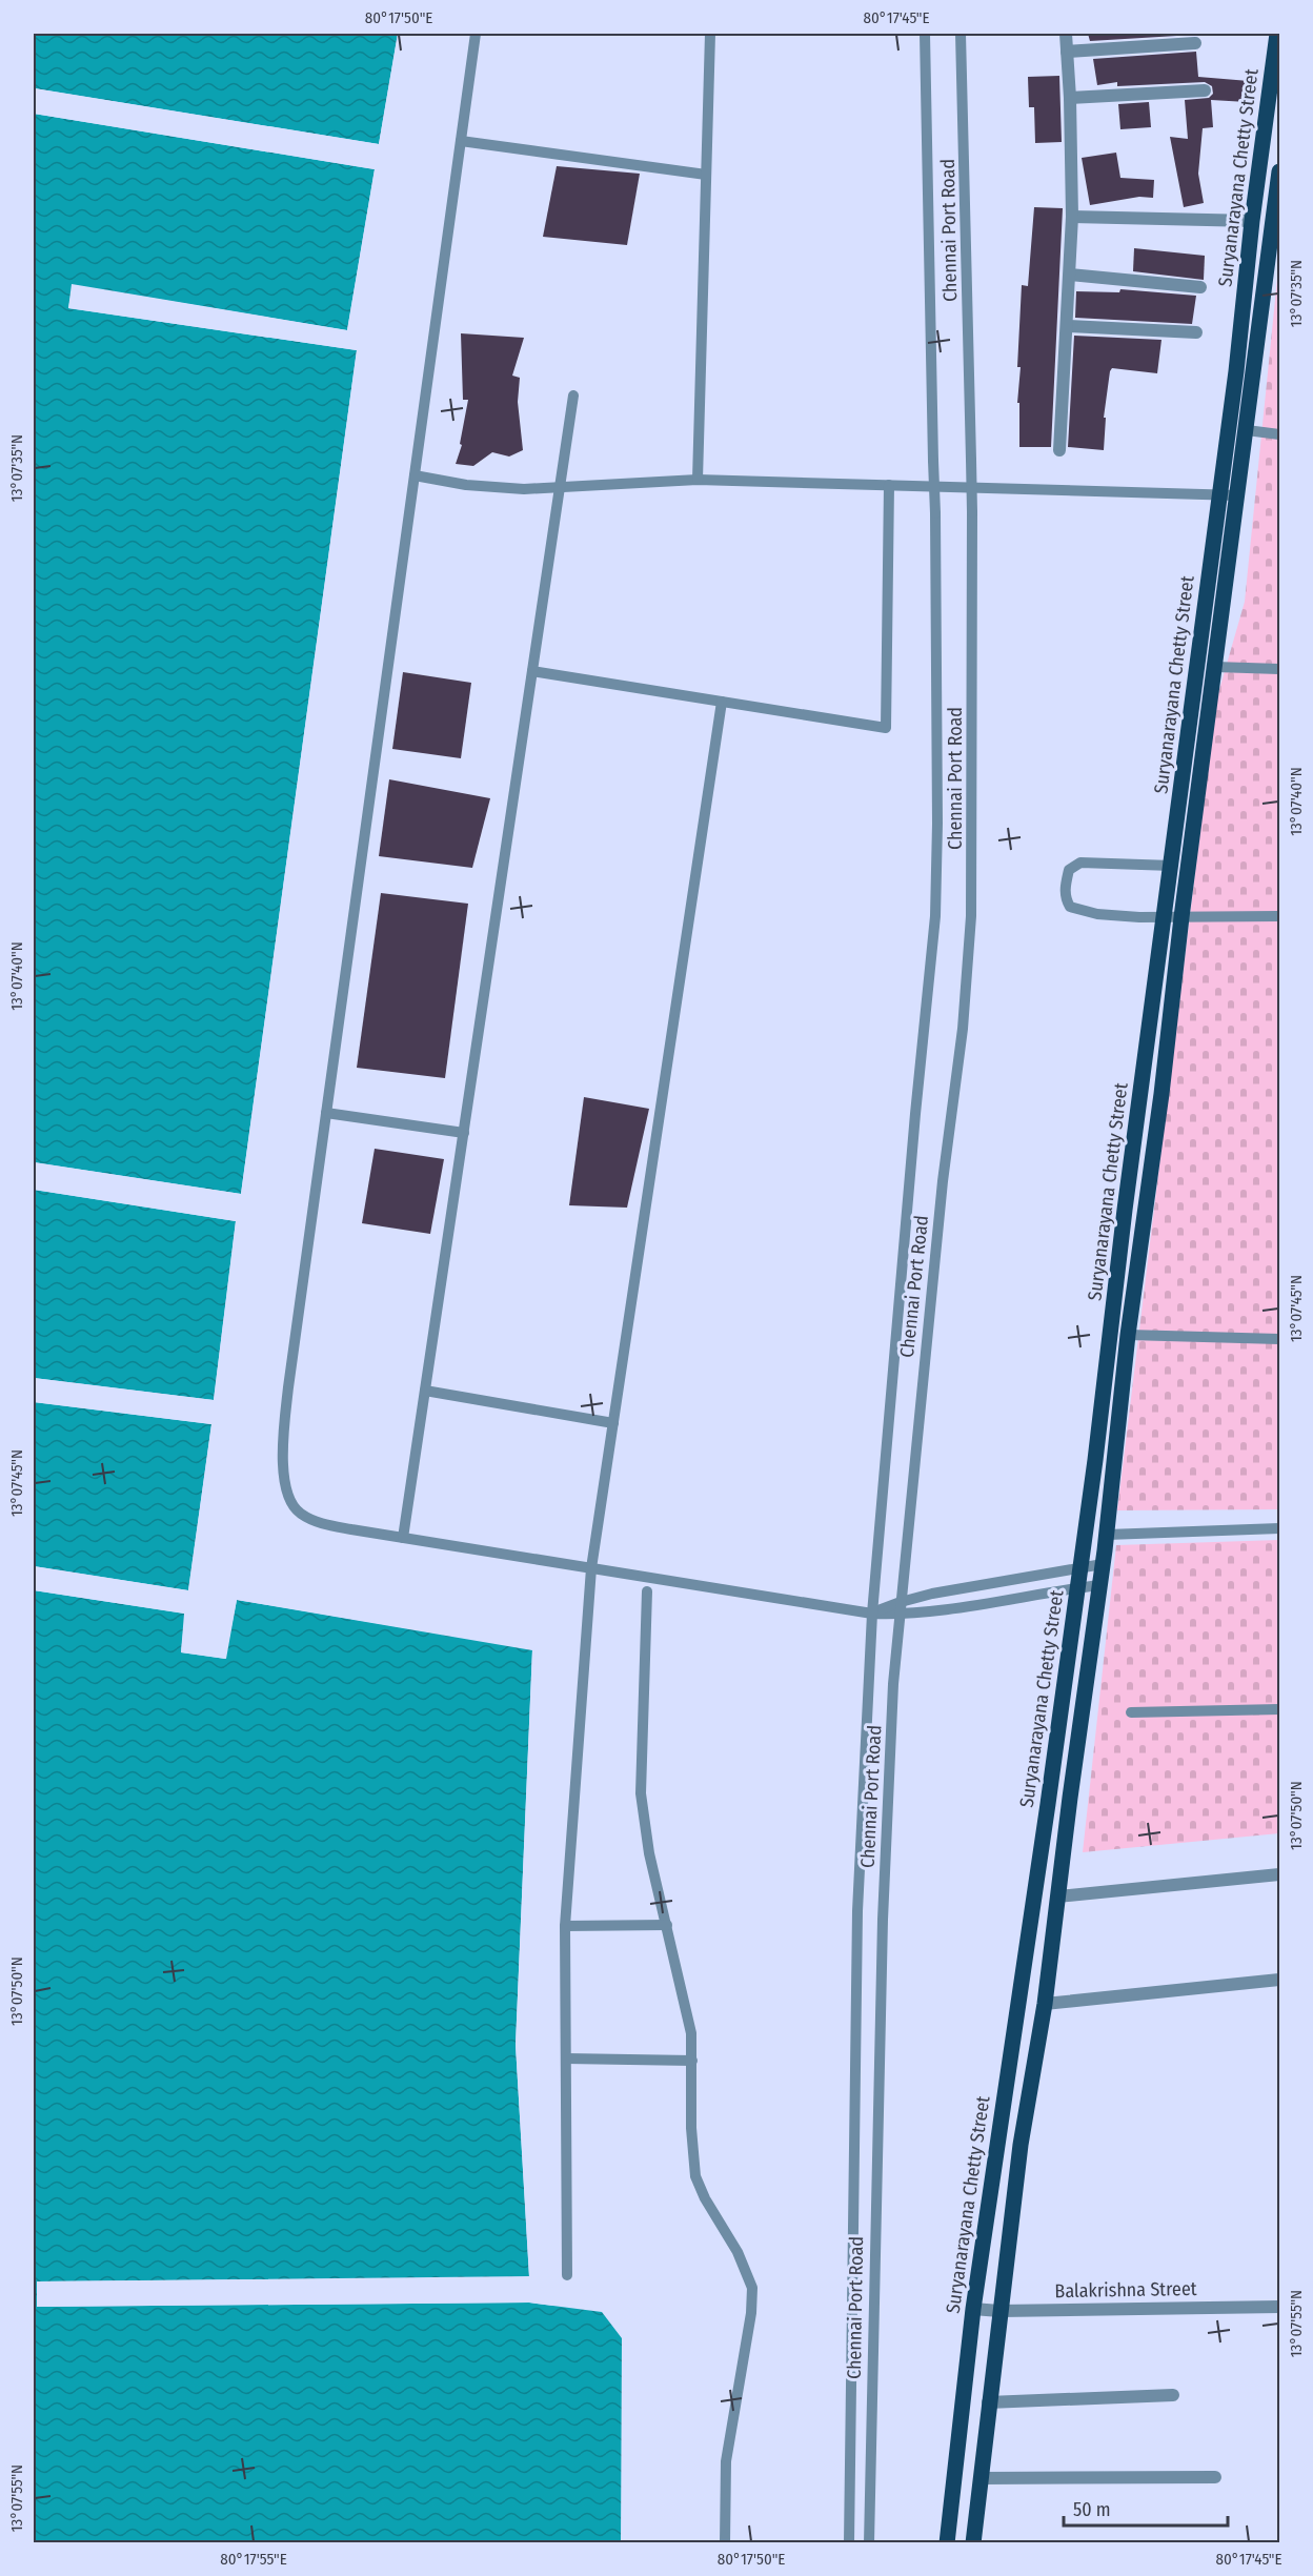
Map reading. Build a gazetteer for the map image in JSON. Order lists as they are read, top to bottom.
{
  "streets": {
    "main road": ["Suryanarayana Chetty Street"],
    "street": ["Balakrishna Street"],
    "lane": ["Chennai Port Road"]
  },
  "crossings": [
    ["Suryanarayana Chetty Street", "Balakrishna Street"]
  ],
  "scale_bar": "50 m",
  "coordinates": [
    "80°17'50\"E",
    "80°17'45\"E",
    "13°07'35\"N",
    "13°07'40\"N",
    "13°07'45\"N",
    "13°07'50\"N",
    "13°07'55\"N",
    "80°17'55\"E"
  ]
}
